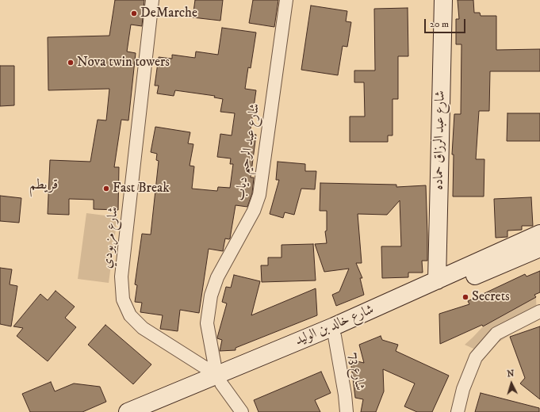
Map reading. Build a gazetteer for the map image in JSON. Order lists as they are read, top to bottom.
{
  "streets": {
    "main road": ["شارع عبد الرزاق حماده", "شارع خالد بن الوليد"],
    "street": ["شارع عبد الرحيم دياب", "شارع مزبودي", "شارع 73"]
  },
  "crossings": [
    ["شارع عبد الرزاق حماده", "شارع خالد بن الوليد"],
    ["شارع عبد الرحيم دياب", "شارع مزبودي"],
    ["شارع عبد الرحيم دياب", "شارع خالد بن الوليد"],
    ["شارع مزبودي", "شارع خالد بن الوليد"],
    ["شارع خالد بن الوليد", "شارع 73"]
  ],
  "districts": ["قريطم"],
  "places": [
    "DeMarche",
    "Nova twin towers",
    "Fast Break",
    "Secrets"
  ],
  "scale_bar": "20 m",
  "north": "top"
}
